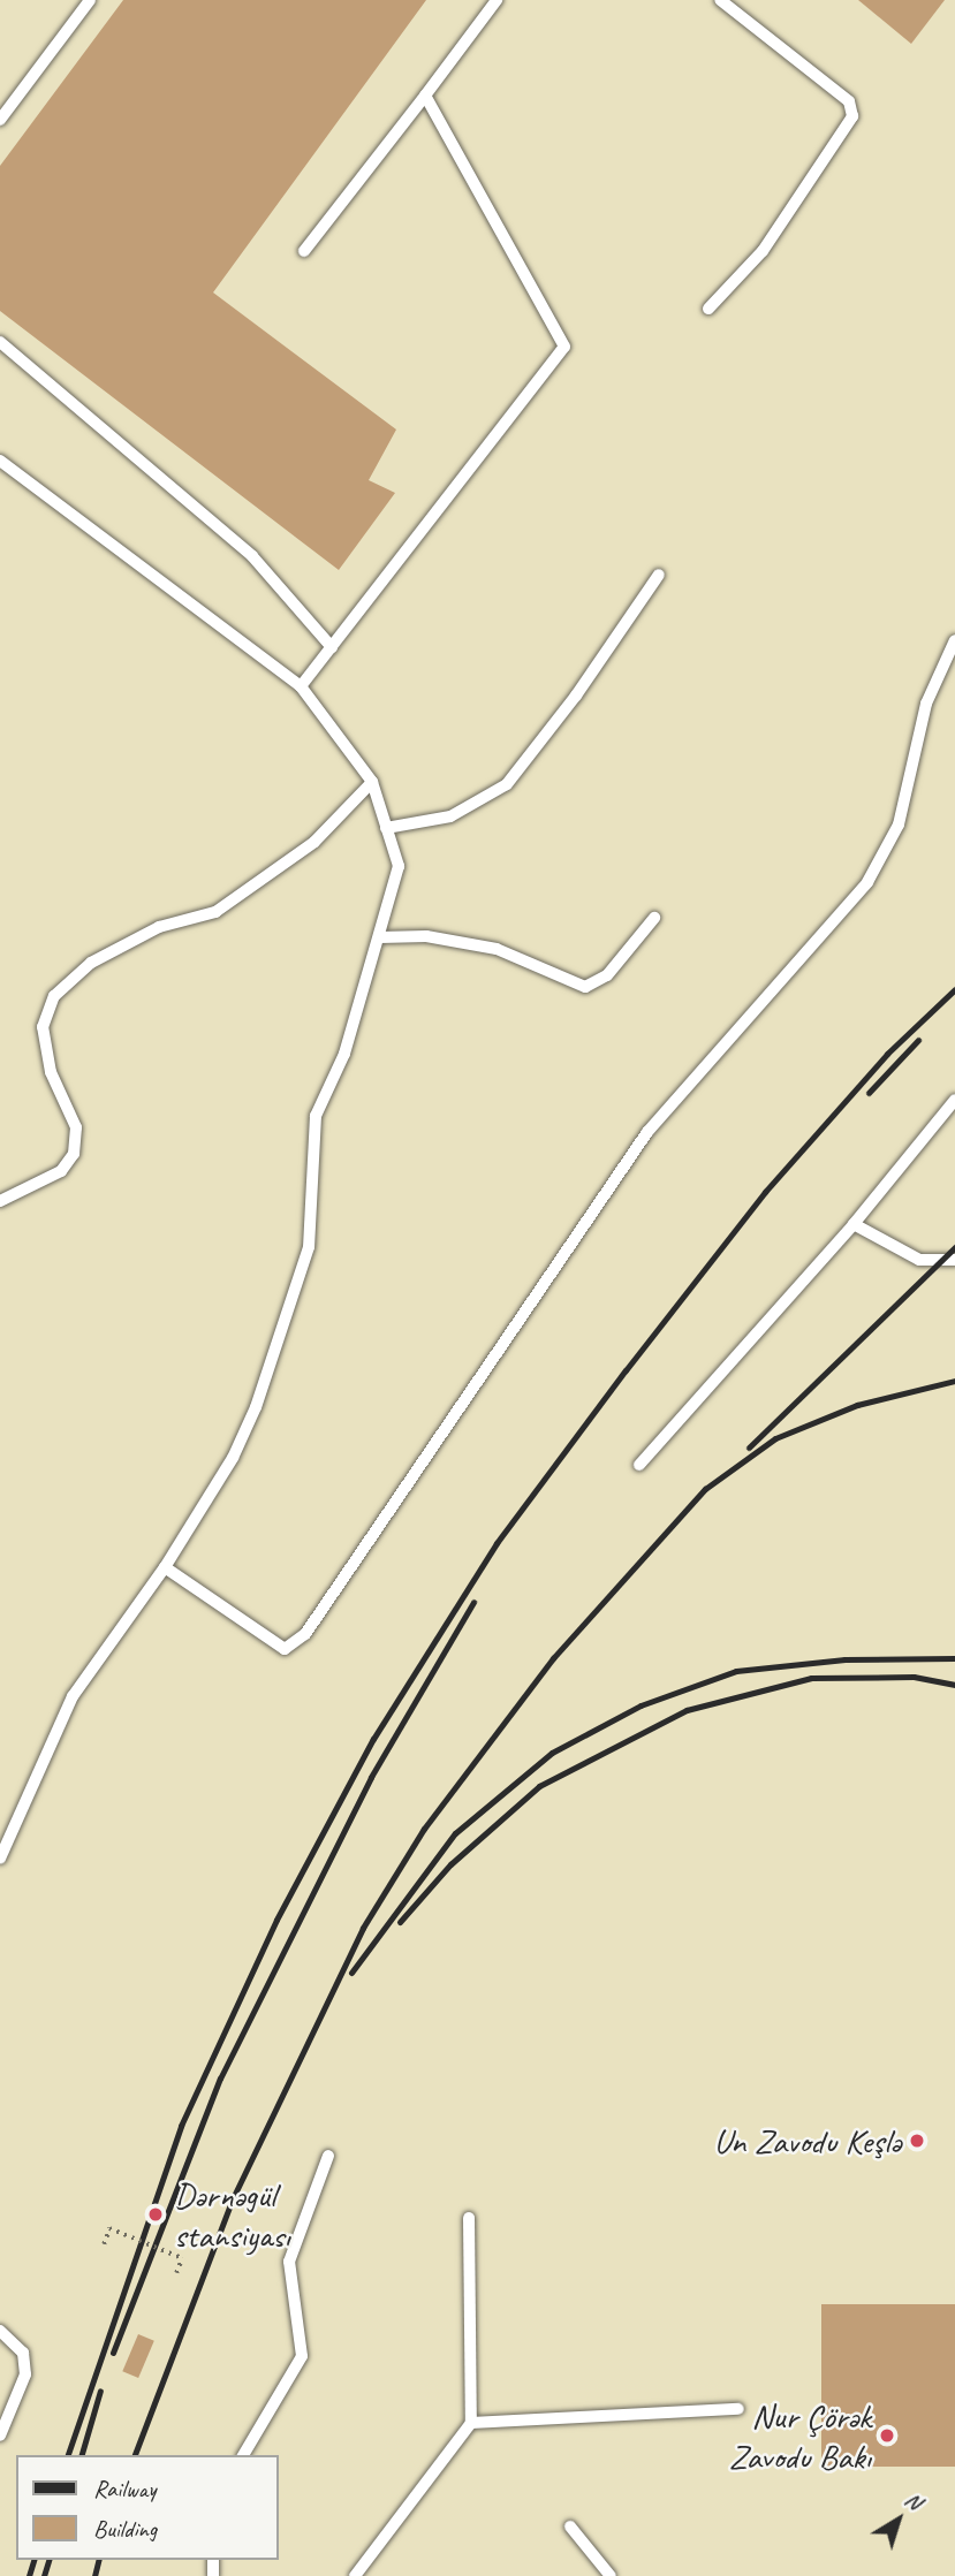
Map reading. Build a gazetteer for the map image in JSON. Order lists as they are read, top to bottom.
{
  "places": ["Un Zavodu Keşlə", "Dərnəgül stansiyası", "Nur Çörək Zavodu Bakı"],
  "legend": ["Railway", "Building"],
  "north": "top right"
}
